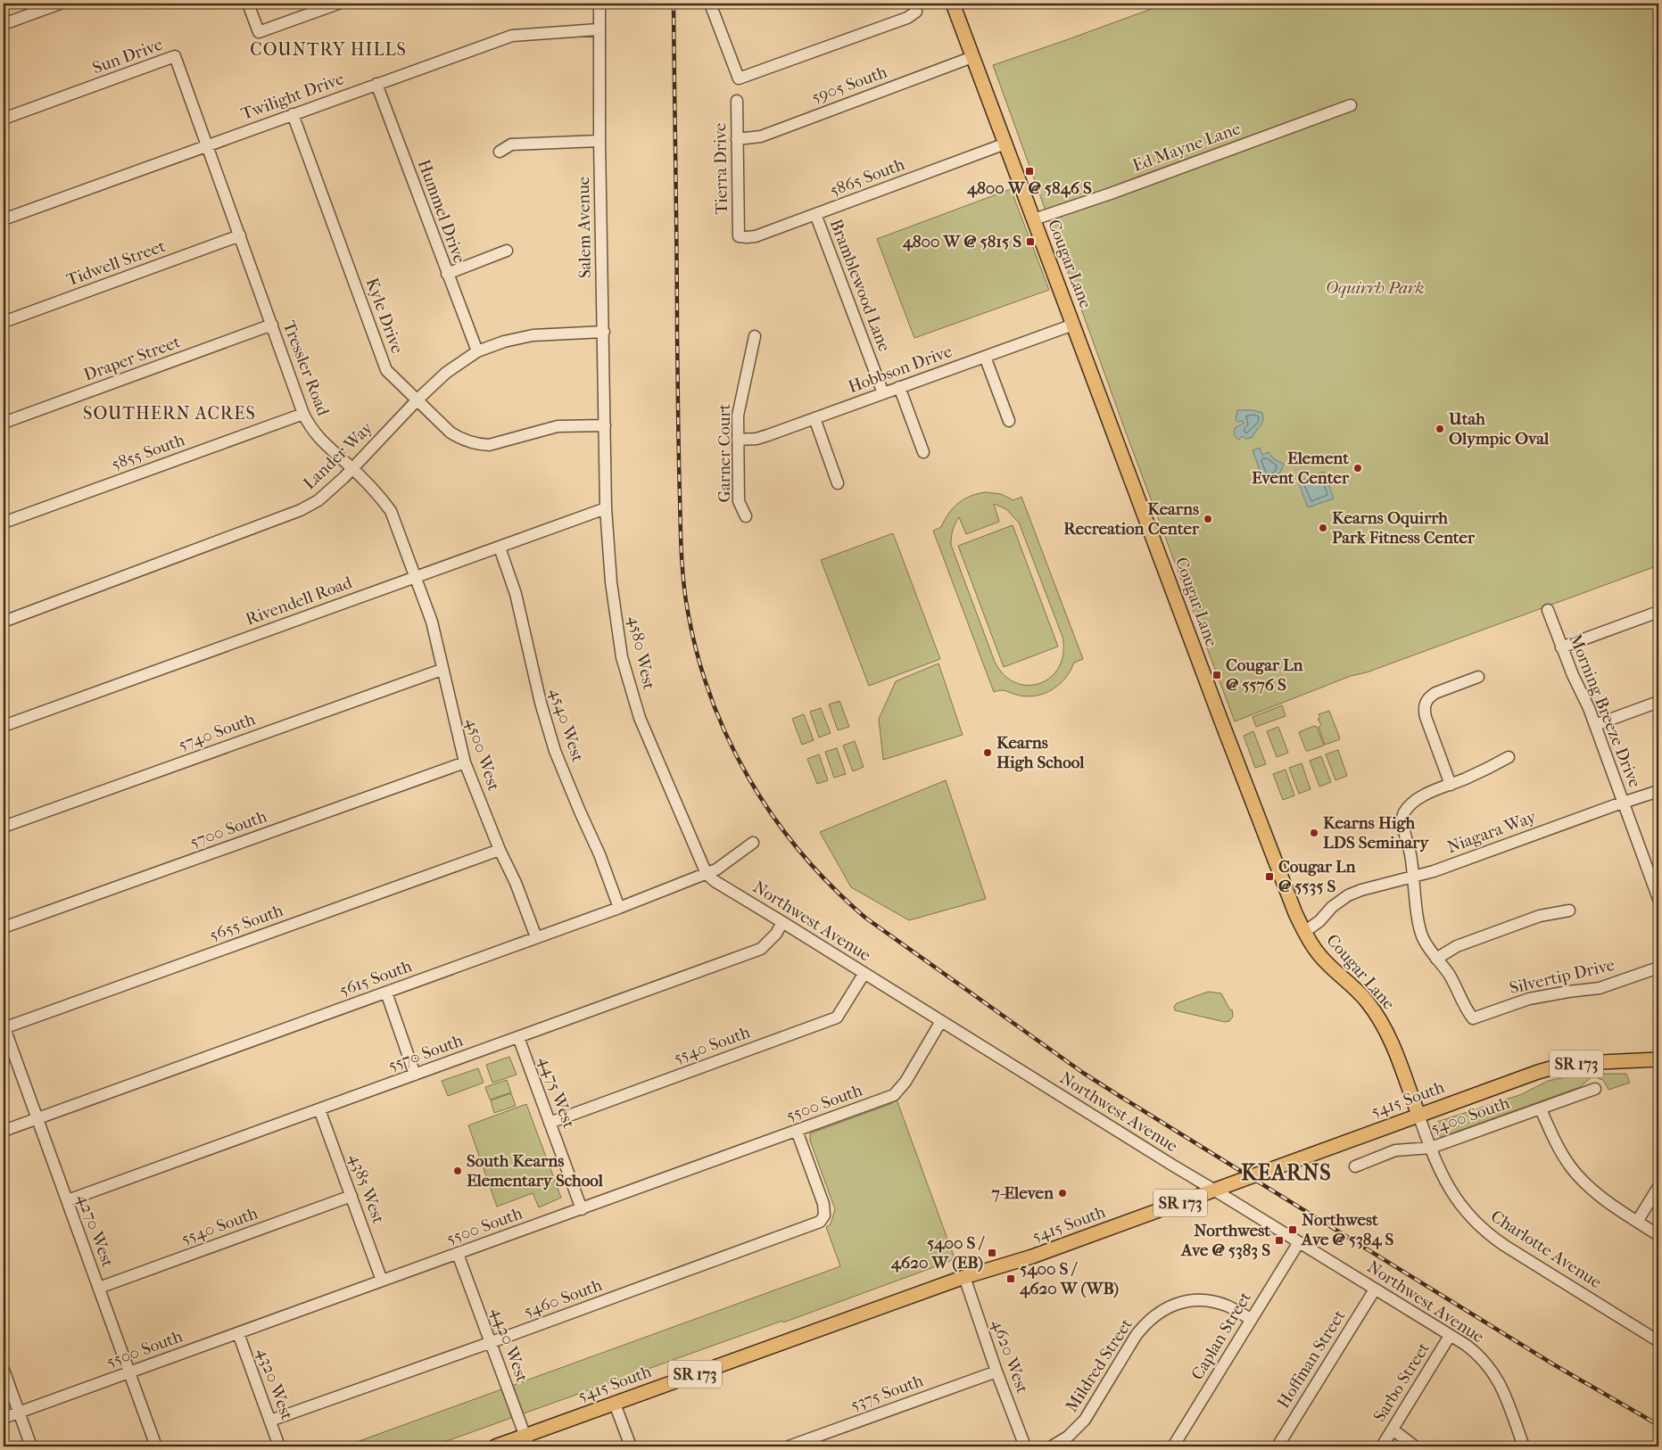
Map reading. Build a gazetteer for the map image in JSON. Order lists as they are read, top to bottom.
{
  "streets": {
    "main road": ["Cougar Lane", "SR 173", "5415 South"],
    "street": [
      "Sun Drive",
      "5905 South",
      "Twilight Drive",
      "Ed Mayne Lane",
      "Tierra Drive",
      "5865 South",
      "Hummel Drive",
      "Salem Avenue",
      "Tidwell Street",
      "Bramblewood Lane",
      "Kyle Drive",
      "Draper Street",
      "Tressler Road",
      "Hobbson Drive",
      "5855 South",
      "Garner Court",
      "Lander Way",
      "Rivendell Road",
      "4580 West",
      "Morning Breeze Drive",
      "4540 West",
      "5740 South",
      "4500 West",
      "5700 South",
      "Niagara Way",
      "Northwest Avenue",
      "5655 South",
      "Silvertip Drive",
      "5615 South",
      "5540 South",
      "5570 South",
      "4475 West",
      "5500 South",
      "5400 South",
      "4385 West",
      "4270 West",
      "Charlotte Avenue",
      "5460 South",
      "Caplan Street",
      "4420 West",
      "4620 West",
      "Hoffman Street",
      "Mildred Street",
      "Sarbo Street",
      "4320 West",
      "5375 South"
    ]
  },
  "crossings": [
    ["Sun Drive", "Twilight Drive"],
    ["Sun Drive", "Tressler Road"],
    ["5905 South", "Tierra Drive"],
    ["5905 South", "Cougar Lane"],
    ["Twilight Drive", "Hummel Drive"],
    ["Twilight Drive", "Salem Avenue"],
    ["Twilight Drive", "Kyle Drive"],
    ["Twilight Drive", "Tressler Road"],
    ["Ed Mayne Lane", "Cougar Lane"],
    ["Tierra Drive", "5865 South"],
    ["5865 South", "Cougar Lane"],
    ["5865 South", "Bramblewood Lane"],
    ["Hummel Drive", "Lander Way"],
    ["Salem Avenue", "Kyle Drive"],
    ["Salem Avenue", "Lander Way"],
    ["Salem Avenue", "4580 West"],
    ["Tidwell Street", "Tressler Road"],
    ["Cougar Lane", "Hobbson Drive"],
    ["Cougar Lane", "Niagara Way"],
    ["Cougar Lane", "5415 South"],
    ["Cougar Lane", "Charlotte Avenue"],
    ["Bramblewood Lane", "Hobbson Drive"],
    ["Kyle Drive", "Lander Way"],
    ["Kyle Drive", "4580 West"],
    ["Draper Street", "Tressler Road"],
    ["Tressler Road", "5855 South"],
    ["Tressler Road", "Lander Way"],
    ["Tressler Road", "Rivendell Road"],
    ["Tressler Road", "4500 West"],
    ["Hobbson Drive", "Garner Court"],
    ["Rivendell Road", "4580 West"],
    ["Rivendell Road", "4540 West"],
    ["Rivendell Road", "4500 West"],
    ["4580 West", "Northwest Avenue"],
    ["4580 West", "5615 South"],
    ["Morning Breeze Drive", "Niagara Way"],
    ["4540 West", "5615 South"],
    ["5740 South", "4500 West"],
    ["4500 West", "5700 South"],
    ["4500 West", "5655 South"],
    ["4500 West", "5615 South"],
    ["Northwest Avenue", "5615 South"],
    ["Northwest Avenue", "5540 South"],
    ["Northwest Avenue", "5570 South"],
    ["Northwest Avenue", "5415 South"],
    ["Northwest Avenue", "5500 South"],
    ["Northwest Avenue", "Caplan Street"],
    ["Northwest Avenue", "Hoffman Street"],
    ["Northwest Avenue", "Sarbo Street"],
    ["5655 South", "4270 West"],
    ["5615 South", "4270 West"],
    ["5540 South", "4475 West"],
    ["5540 South", "4385 West"],
    ["5540 South", "4270 West"],
    ["5570 South", "4475 West"],
    ["5570 South", "4385 West"],
    ["5570 South", "4270 West"],
    ["4475 West", "5500 South"],
    ["5415 South", "Charlotte Avenue"],
    ["5415 South", "4420 West"],
    ["5415 South", "4620 West"],
    ["5500 South", "4385 West"],
    ["5500 South", "4270 West"],
    ["5500 South", "5460 South"],
    ["5500 South", "4420 West"],
    ["5500 South", "4320 West"],
    ["5400 South", "Charlotte Avenue"],
    ["5460 South", "4420 West"],
    ["5460 South", "4320 West"],
    ["Caplan Street", "Mildred Street"],
    ["4620 West", "5375 South"]
  ],
  "districts": ["COUNTRY HILLS", "SOUTHERN ACRES", "KEARNS"],
  "parks": ["Oquirrh Park"],
  "places": {
    "transit": [
      "4800 W @ 5846 S",
      "4800 W @ 5815 S",
      "Cougar Ln @ 5576 S",
      "Cougar Ln @ 5535 S",
      "Northwest Ave @ 5384 S",
      "Northwest Ave @ 5383 S",
      "5400 S / 4620 W (EB)",
      "5400 S / 4620 W (WB)"
    ],
    "other": [
      "Utah Olympic Oval",
      "Element Event Center",
      "Kearns Recreation Center",
      "Kearns Oquirrh Park Fitness Center",
      "Kearns High School",
      "Kearns High LDS Seminary",
      "South Kearns Elementary School",
      "7-Eleven"
    ]
  }
}
